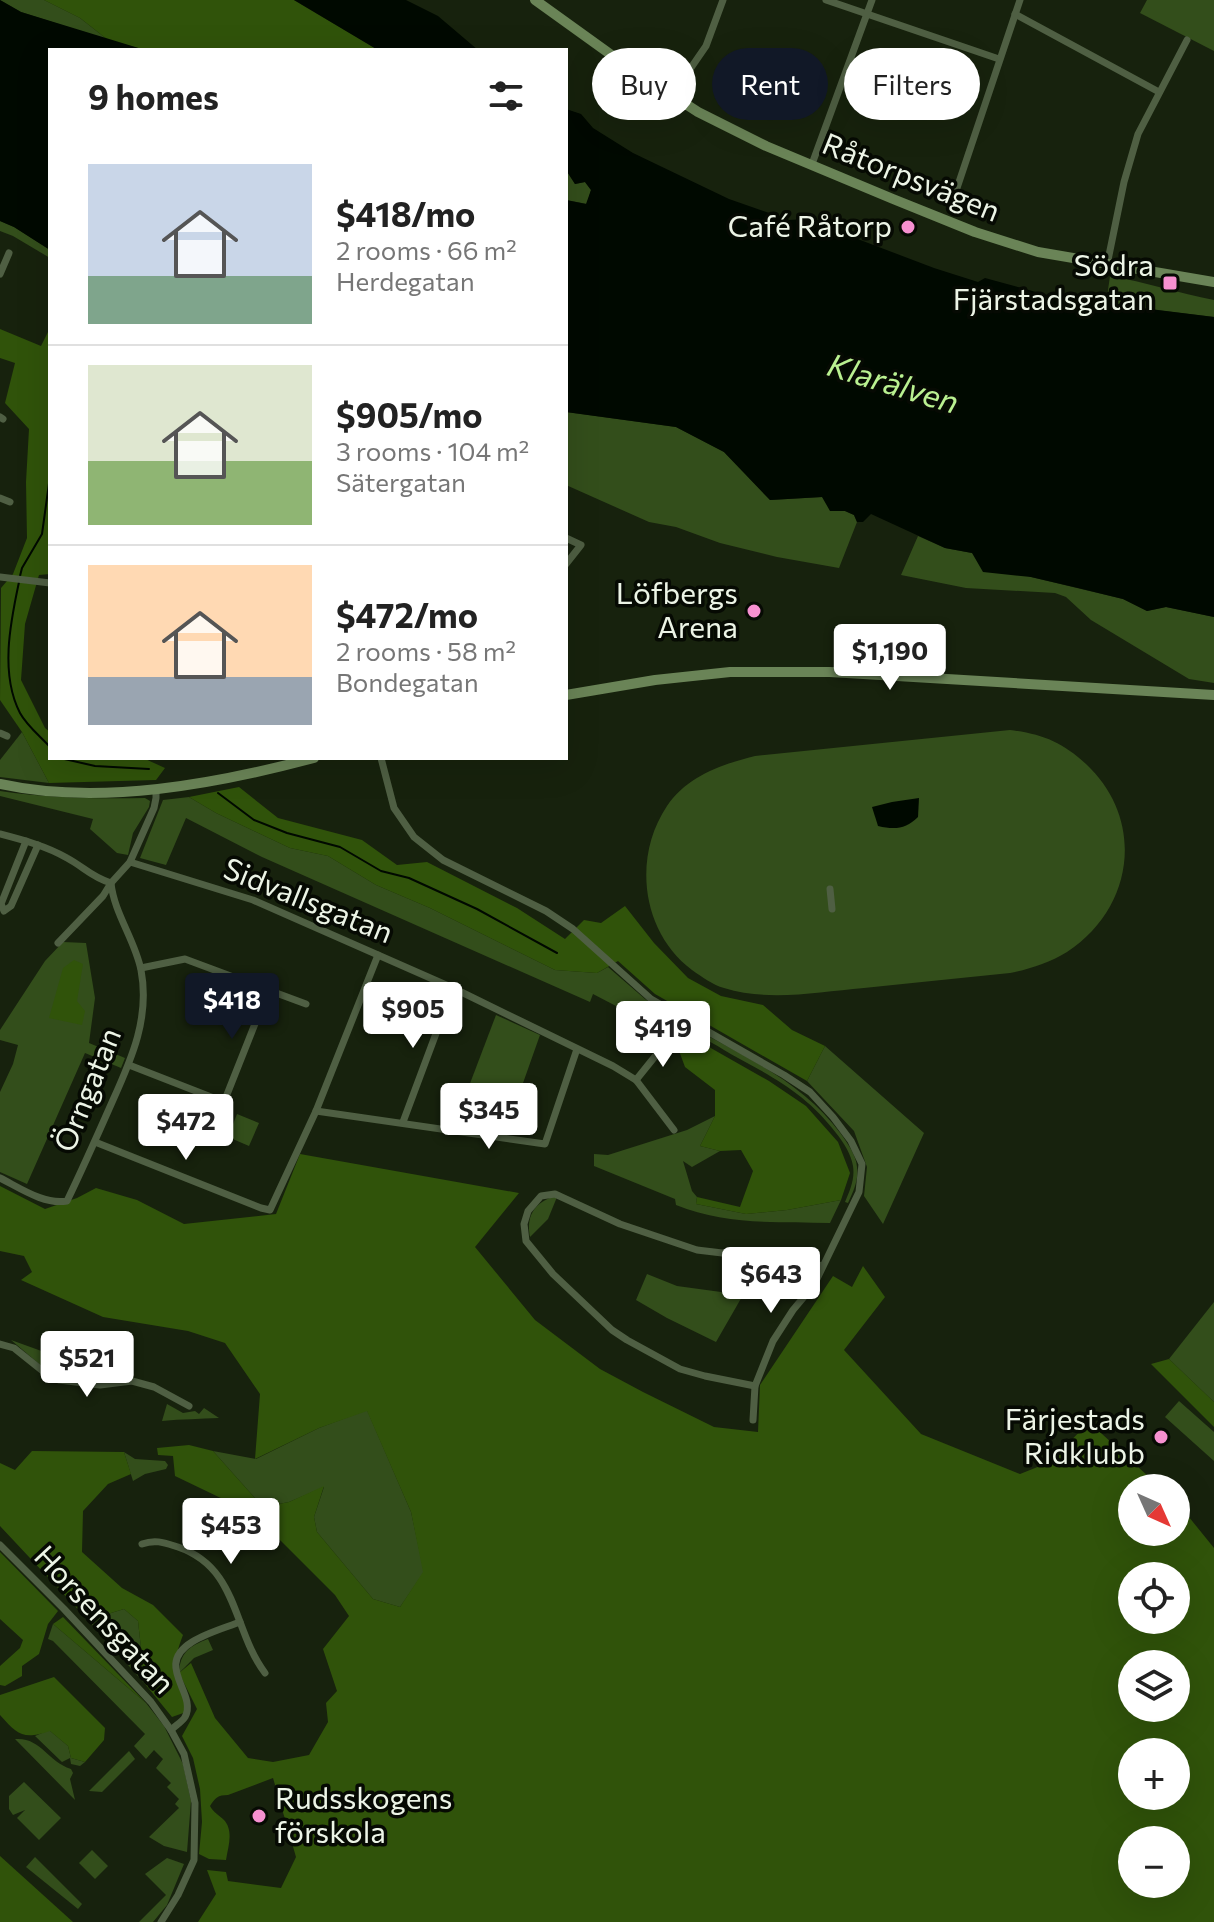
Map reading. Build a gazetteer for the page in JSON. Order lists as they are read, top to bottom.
{
  "streets": {
    "street": [
      "Råtorpsvägen",
      "Sidvallsgatan",
      "Örngatan",
      "Horsensgatan"
    ]
  },
  "water": ["Klarälven"],
  "places": {
    "other": [
      "Café Råtorp",
      "Löfbergs Arena",
      "Färjestads Ridklubb",
      "Rudsskogens förskola"
    ],
    "transit": ["Södra Fjärstadsgatan"]
  },
  "north": "bottom right",
  "page": {
    "chip": ["Buy", "Rent", "Filters"],
    "heading": "9 homes",
    "list": [
      {
        "name": "$418/mo",
        "note": "2 rooms · 66 m² · Herdegatan"
      },
      {
        "name": "$905/mo",
        "note": "3 rooms · 104 m² · Sätergatan"
      },
      {
        "name": "$472/mo",
        "note": "2 rooms · 58 m² · Bondegatan"
      }
    ],
    "price": [
      "$1,190",
      "$418",
      "$905",
      "$419",
      "$345",
      "$472",
      "$643",
      "$521",
      "$453"
    ],
    "map_buttons": ["+", "−"]
  }
}
